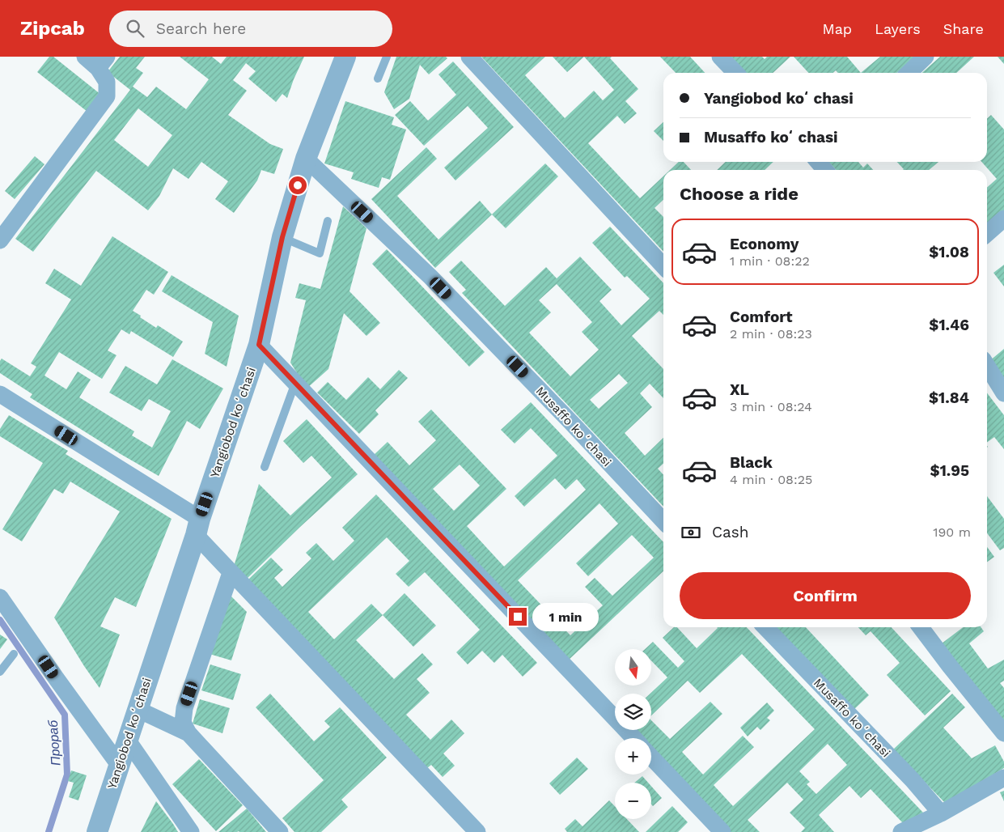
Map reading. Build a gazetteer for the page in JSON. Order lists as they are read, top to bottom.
{
  "streets": {
    "street": ["Yangiobod koʻchasi", "Musaffo koʻchasi"]
  },
  "crossings": [
    ["Yangiobod koʻchasi", "Musaffo koʻchasi"]
  ],
  "water": ["Прораб"],
  "north": "bottom",
  "page": {
    "header": "Zipcab",
    "search": "Search here",
    "nav": ["Map", "Layers", "Share"],
    "banner": ["Yangiobod koʻchasi", "Musaffo koʻchasi"],
    "heading": "Choose a ride",
    "list": [
      {
        "name": "Economy",
        "note": "1 min · 08:22",
        "value": "$1.08"
      },
      {
        "name": "Comfort",
        "note": "2 min · 08:23",
        "value": "$1.46"
      },
      {
        "name": "XL",
        "note": "3 min · 08:24",
        "value": "$1.84"
      },
      {
        "name": "Black",
        "note": "4 min · 08:25",
        "value": "$1.95"
      }
    ],
    "pay": ["Cash", "190 m"],
    "buttons": "Confirm",
    "bubble": "1 min",
    "map_buttons": ["+", "−"]
  }
}
